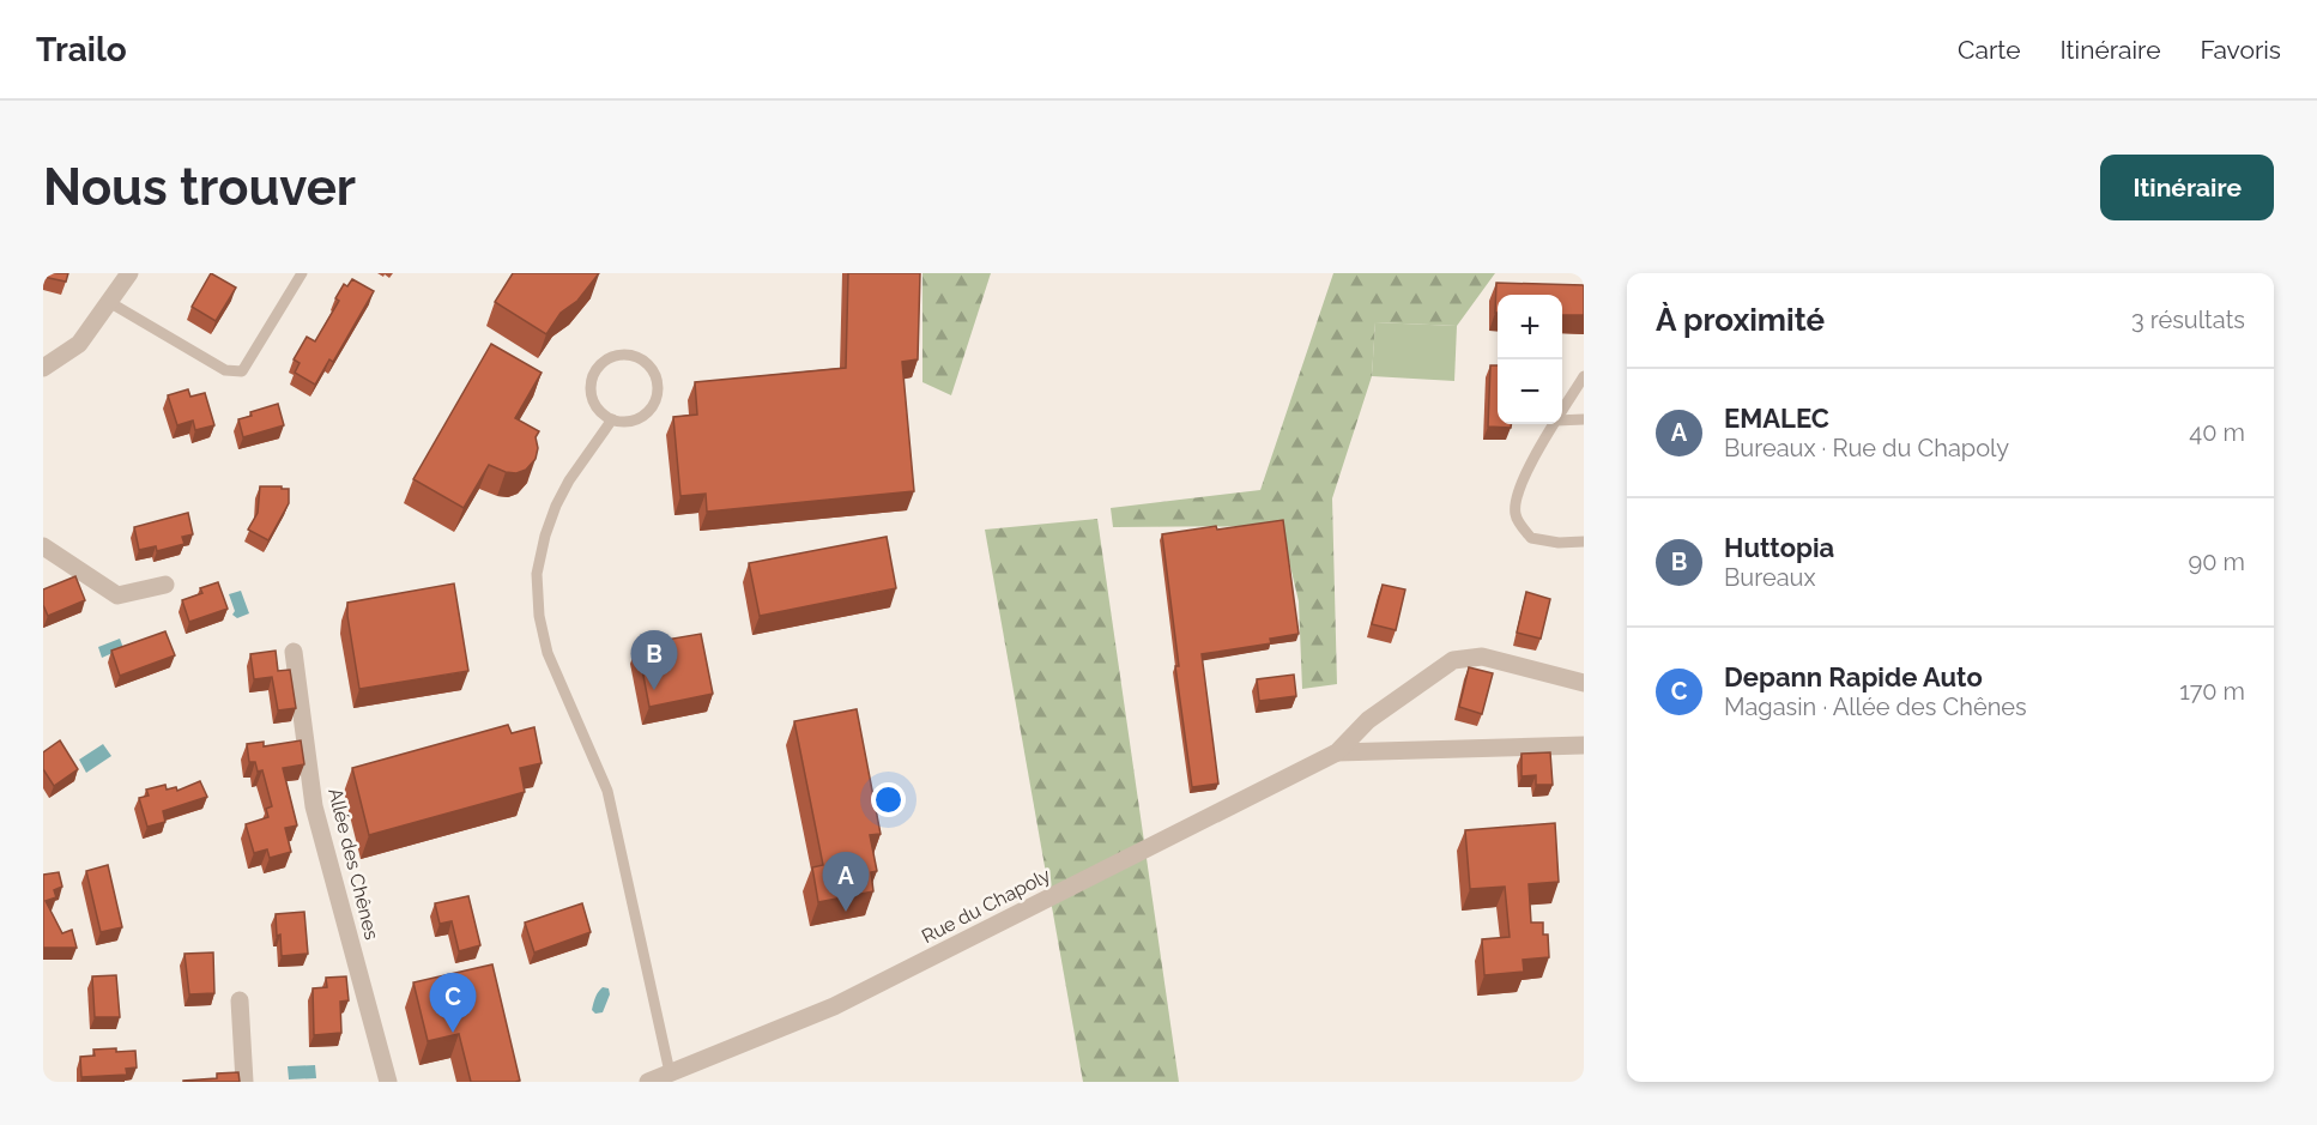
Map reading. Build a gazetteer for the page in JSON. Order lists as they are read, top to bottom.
{
  "streets": {
    "street": ["Allée des Chênes", "Rue du Chapoly"]
  },
  "page": {
    "header": "Trailo",
    "nav": ["Carte", "Itinéraire", "Favoris"],
    "buttons": "Itinéraire",
    "title": "Nous trouver",
    "heading": ["À proximité", "3 résultats"],
    "map_buttons": ["+", "−"],
    "list": [
      {
        "mark": "A",
        "name": "EMALEC",
        "note": "Bureaux · Rue du Chapoly",
        "value": "40 m"
      },
      {
        "mark": "B",
        "name": "Huttopia",
        "note": "Bureaux",
        "value": "90 m"
      },
      {
        "mark": "C",
        "name": "Depann Rapide Auto",
        "note": "Magasin · Allée des Chênes",
        "value": "170 m"
      }
    ],
    "pins": ["B", "A", "C"]
  }
}
